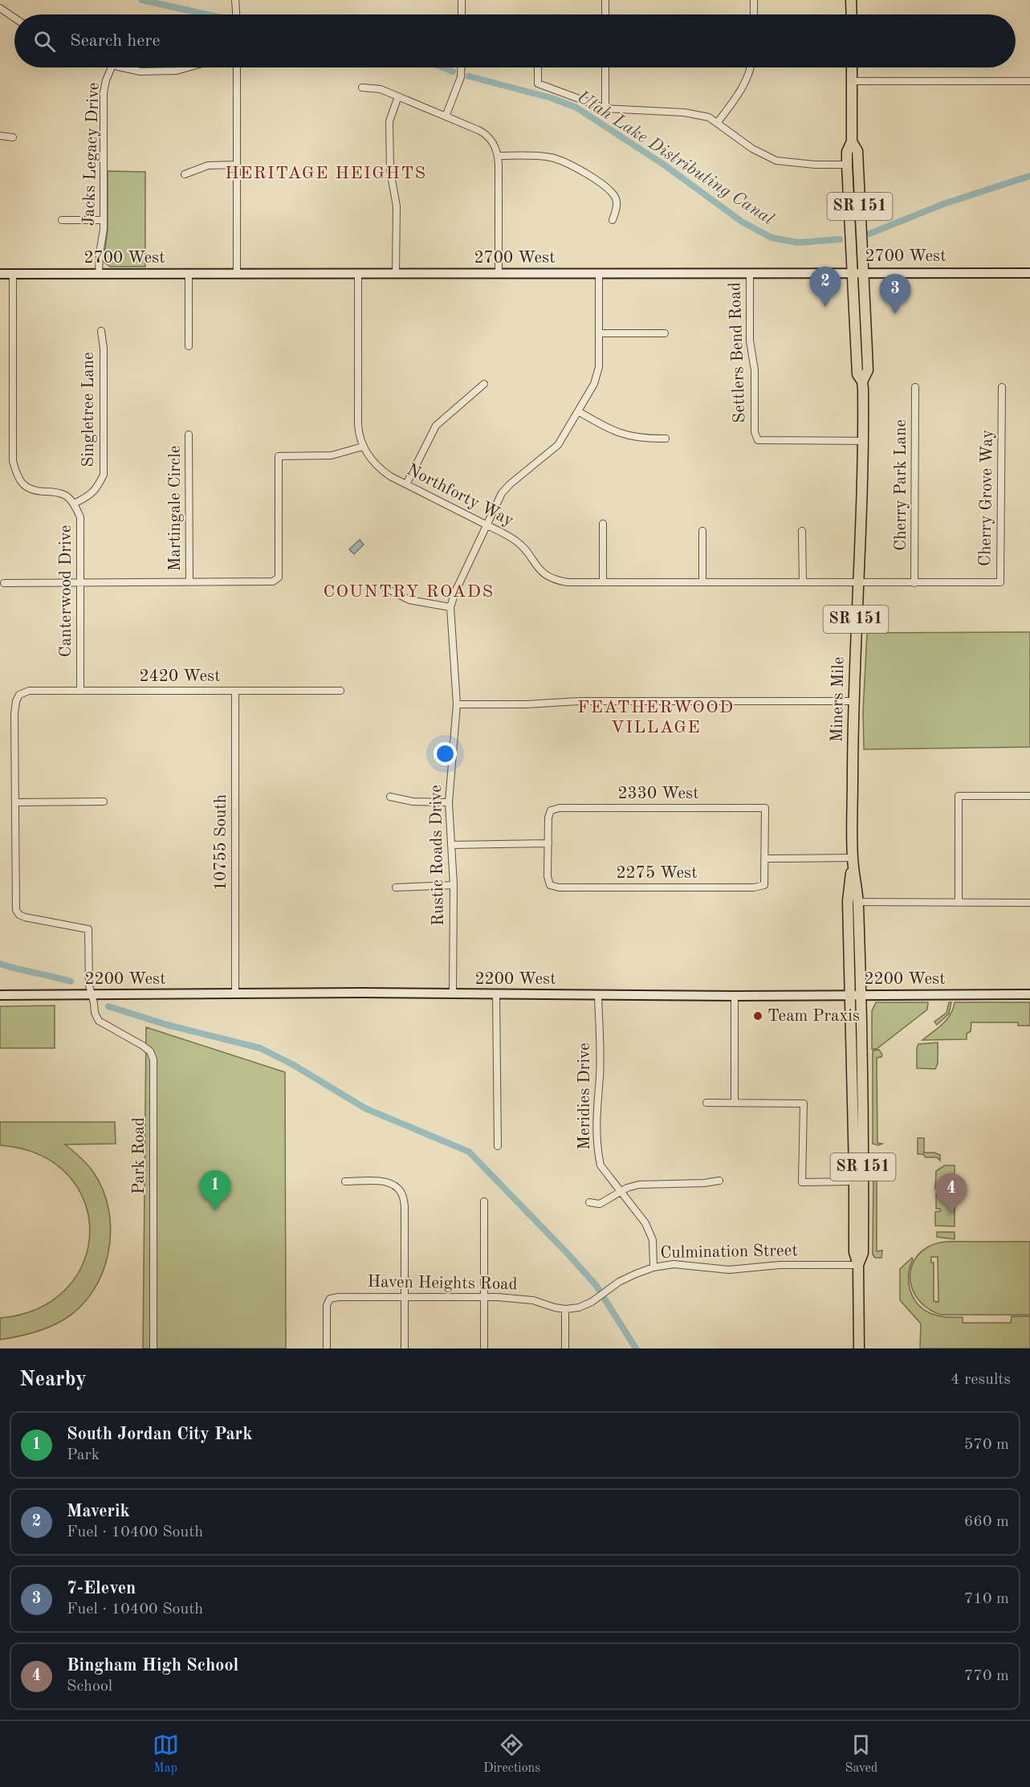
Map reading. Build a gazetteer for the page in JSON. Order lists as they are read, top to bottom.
{
  "streets": {
    "main road": [
      "SR 151",
      "2700 West",
      "Miners Mile",
      "2200 West"
    ],
    "street": [
      "Jacks Legacy Drive",
      "Settlers Bend Road",
      "Singletree Lane",
      "Cherry Park Lane",
      "Northforty Way",
      "Cherry Grove Way",
      "Martingale Circle",
      "Canterwood Drive",
      "2420 West",
      "2330 West",
      "10755 South",
      "Rustic Roads Drive",
      "2275 West",
      "Meridies Drive",
      "Park Road",
      "Culmination Street",
      "Haven Heights Road"
    ]
  },
  "crossings": [
    ["Jacks Legacy Drive", "2700 West"],
    ["SR 151", "2700 West"],
    ["SR 151", "Miners Mile"],
    ["SR 151", "2200 West"],
    ["SR 151", "Culmination Street"],
    ["2700 West", "Settlers Bend Road"],
    ["2700 West", "Northforty Way"],
    ["2700 West", "Canterwood Drive"],
    ["2700 West", "Rustic Roads Drive"],
    ["Settlers Bend Road", "Miners Mile"],
    ["Singletree Lane", "Canterwood Drive"],
    ["Cherry Park Lane", "Cherry Grove Way"],
    ["Northforty Way", "Cherry Grove Way"],
    ["Northforty Way", "Miners Mile"],
    ["Northforty Way", "Rustic Roads Drive"],
    ["Cherry Grove Way", "Miners Mile"],
    ["Canterwood Drive", "2420 West"],
    ["2420 West", "10755 South"],
    ["Miners Mile", "2200 West"],
    ["2330 West", "2275 West"],
    ["10755 South", "2200 West"],
    ["Rustic Roads Drive", "2200 West"],
    ["2200 West", "Meridies Drive"],
    ["2200 West", "Park Road"],
    ["Meridies Drive", "Culmination Street"],
    ["Culmination Street", "Haven Heights Road"]
  ],
  "districts": ["HERITAGE HEIGHTS", "COUNTRY ROADS", "FEATHERWOOD VILLAGE"],
  "water": ["Utah Lake Distributing Canal"],
  "places": ["Team Praxis"],
  "page": {
    "search": "Search here",
    "pins": [
      "2",
      "3",
      "1",
      "4"
    ],
    "heading": ["Nearby", "4 results"],
    "list": [
      {
        "mark": "1",
        "name": "South Jordan City Park",
        "note": "Park",
        "value": "570 m"
      },
      {
        "mark": "2",
        "name": "Maverik",
        "note": "Fuel · 10400 South",
        "value": "660 m"
      },
      {
        "mark": "3",
        "name": "7-Eleven",
        "note": "Fuel · 10400 South",
        "value": "710 m"
      },
      {
        "mark": "4",
        "name": "Bingham High School",
        "note": "School",
        "value": "770 m"
      }
    ],
    "nav": ["Map", "Directions", "Saved"]
  }
}
